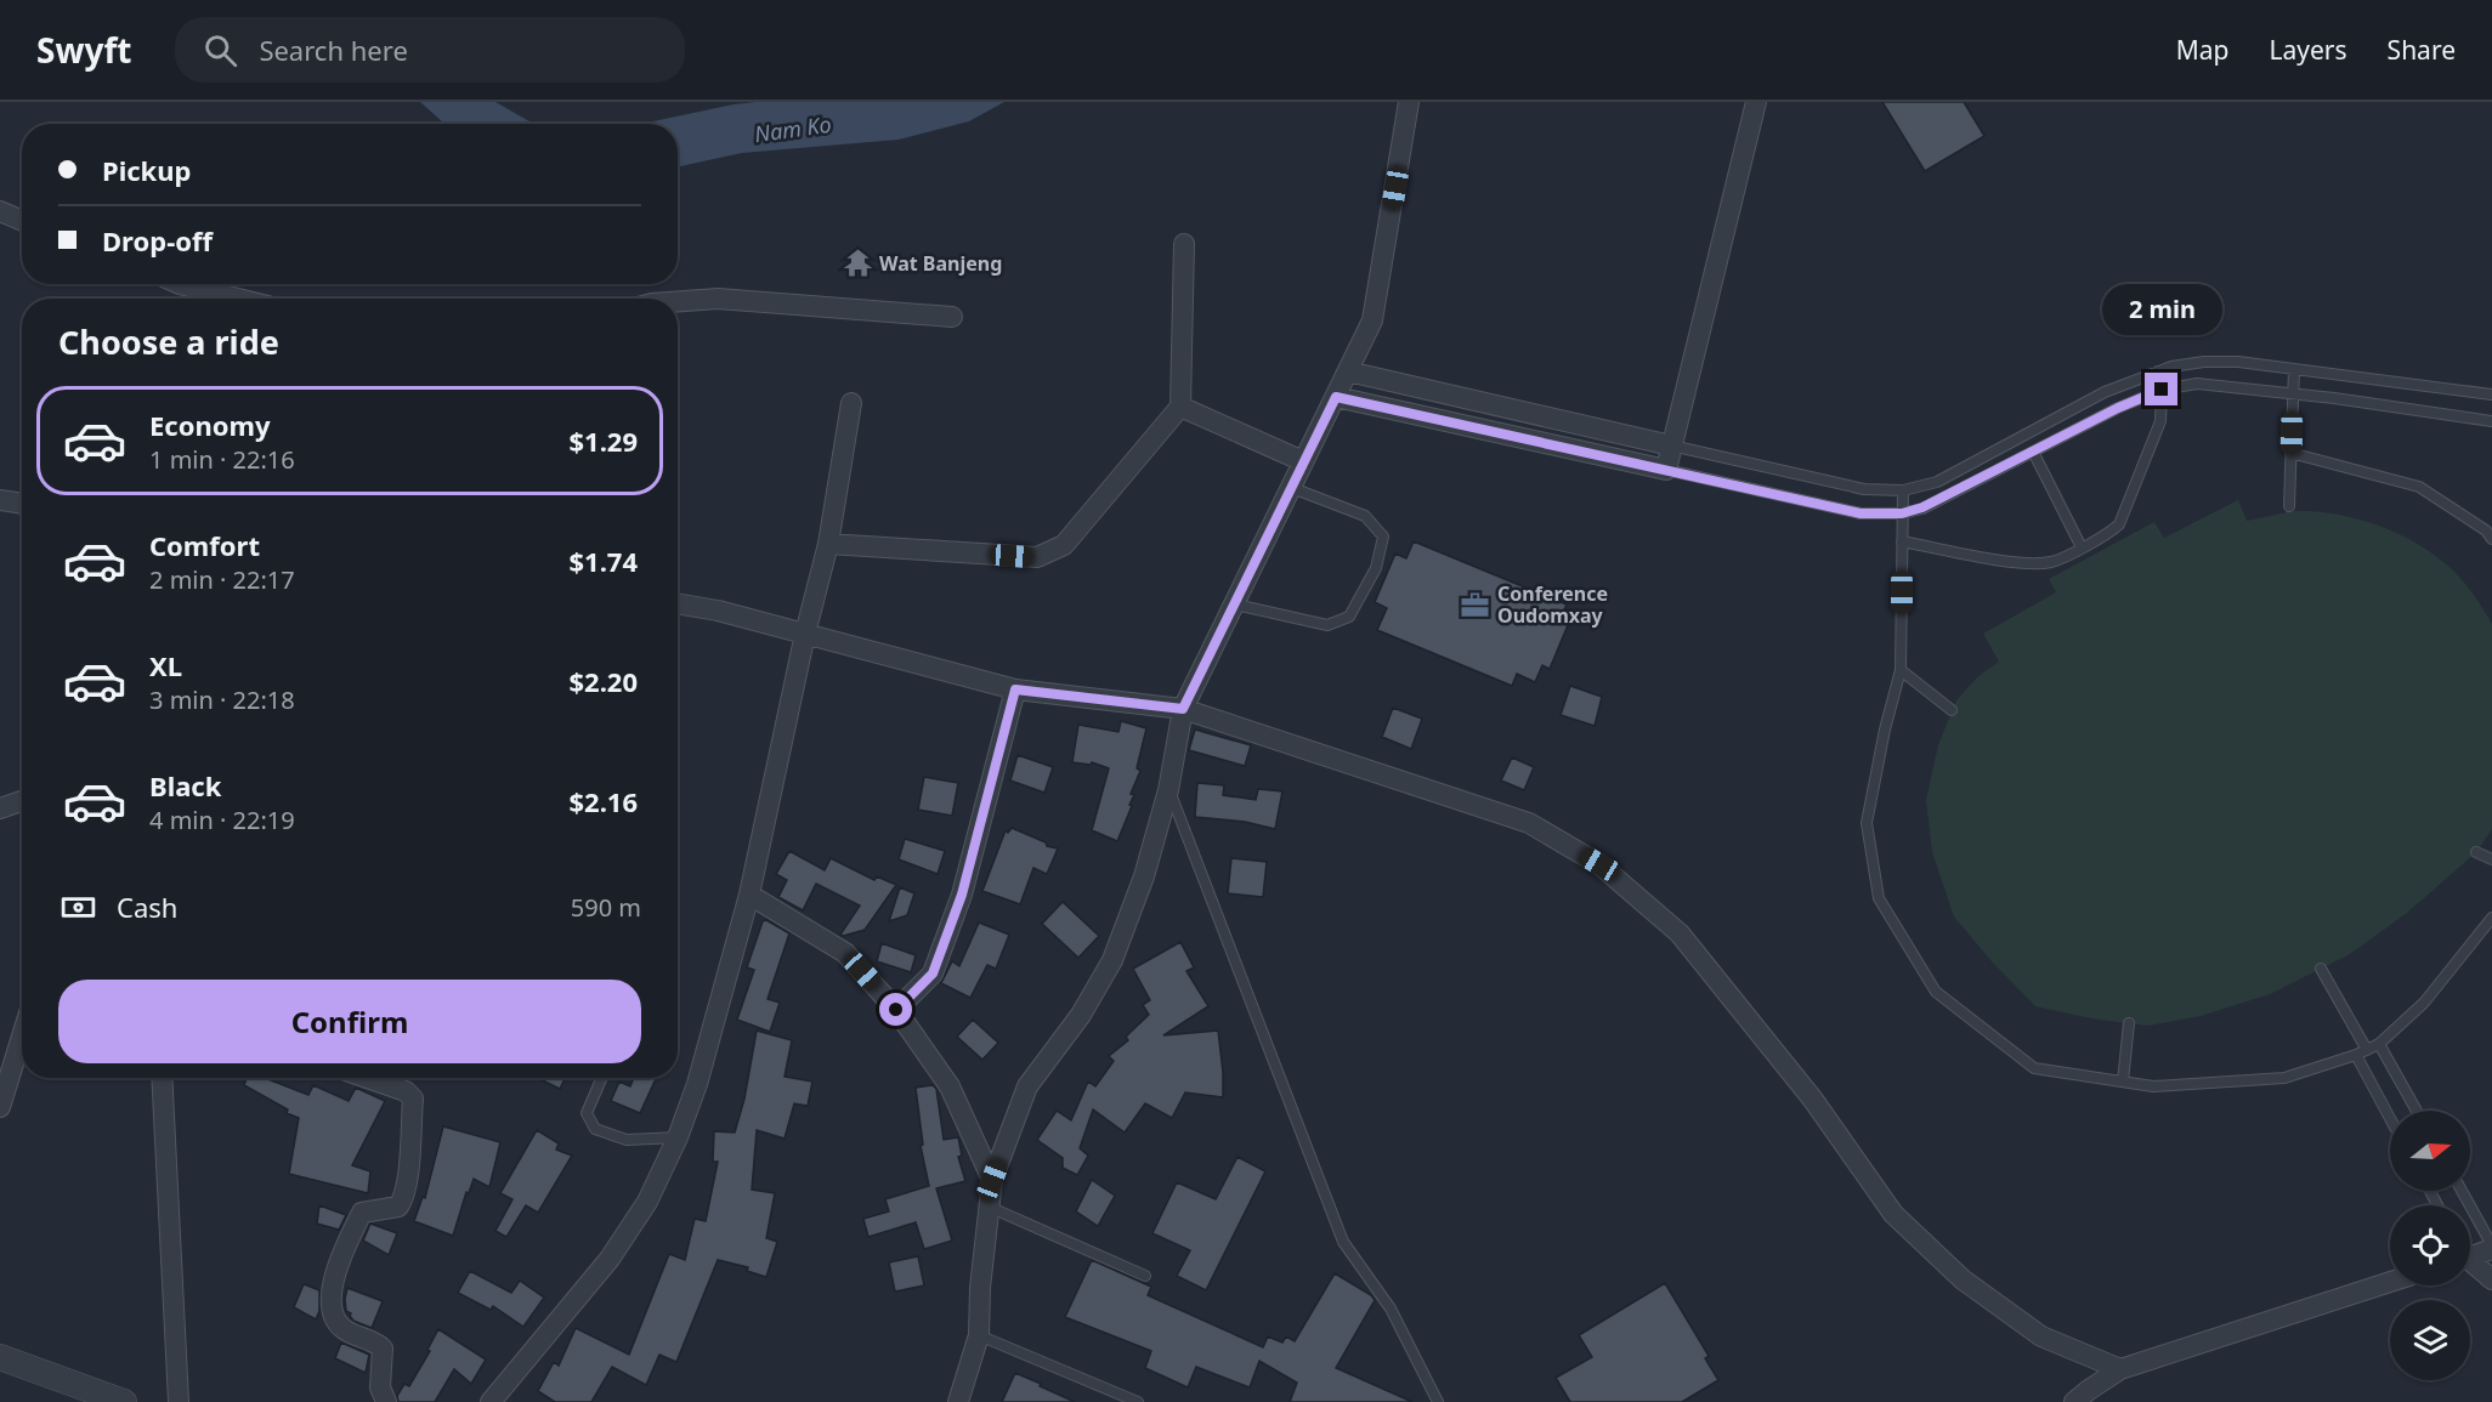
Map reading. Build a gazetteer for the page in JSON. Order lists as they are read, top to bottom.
{
  "water": ["Nam Ko"],
  "places": {
    "temple": ["Wat Banjeng"],
    "office": ["Conference Oudomxay"]
  },
  "north": "right",
  "page": {
    "header": "Swyft",
    "search": "Search here",
    "nav": ["Map", "Layers", "Share"],
    "banner": ["Pickup", "Drop-off"],
    "bubble": "2 min",
    "heading": "Choose a ride",
    "list": [
      {
        "name": "Economy",
        "note": "1 min · 22:16",
        "value": "$1.29"
      },
      {
        "name": "Comfort",
        "note": "2 min · 22:17",
        "value": "$1.74"
      },
      {
        "name": "XL",
        "note": "3 min · 22:18",
        "value": "$2.20"
      },
      {
        "name": "Black",
        "note": "4 min · 22:19",
        "value": "$2.16"
      }
    ],
    "pay": ["Cash", "590 m"],
    "buttons": "Confirm"
  }
}
